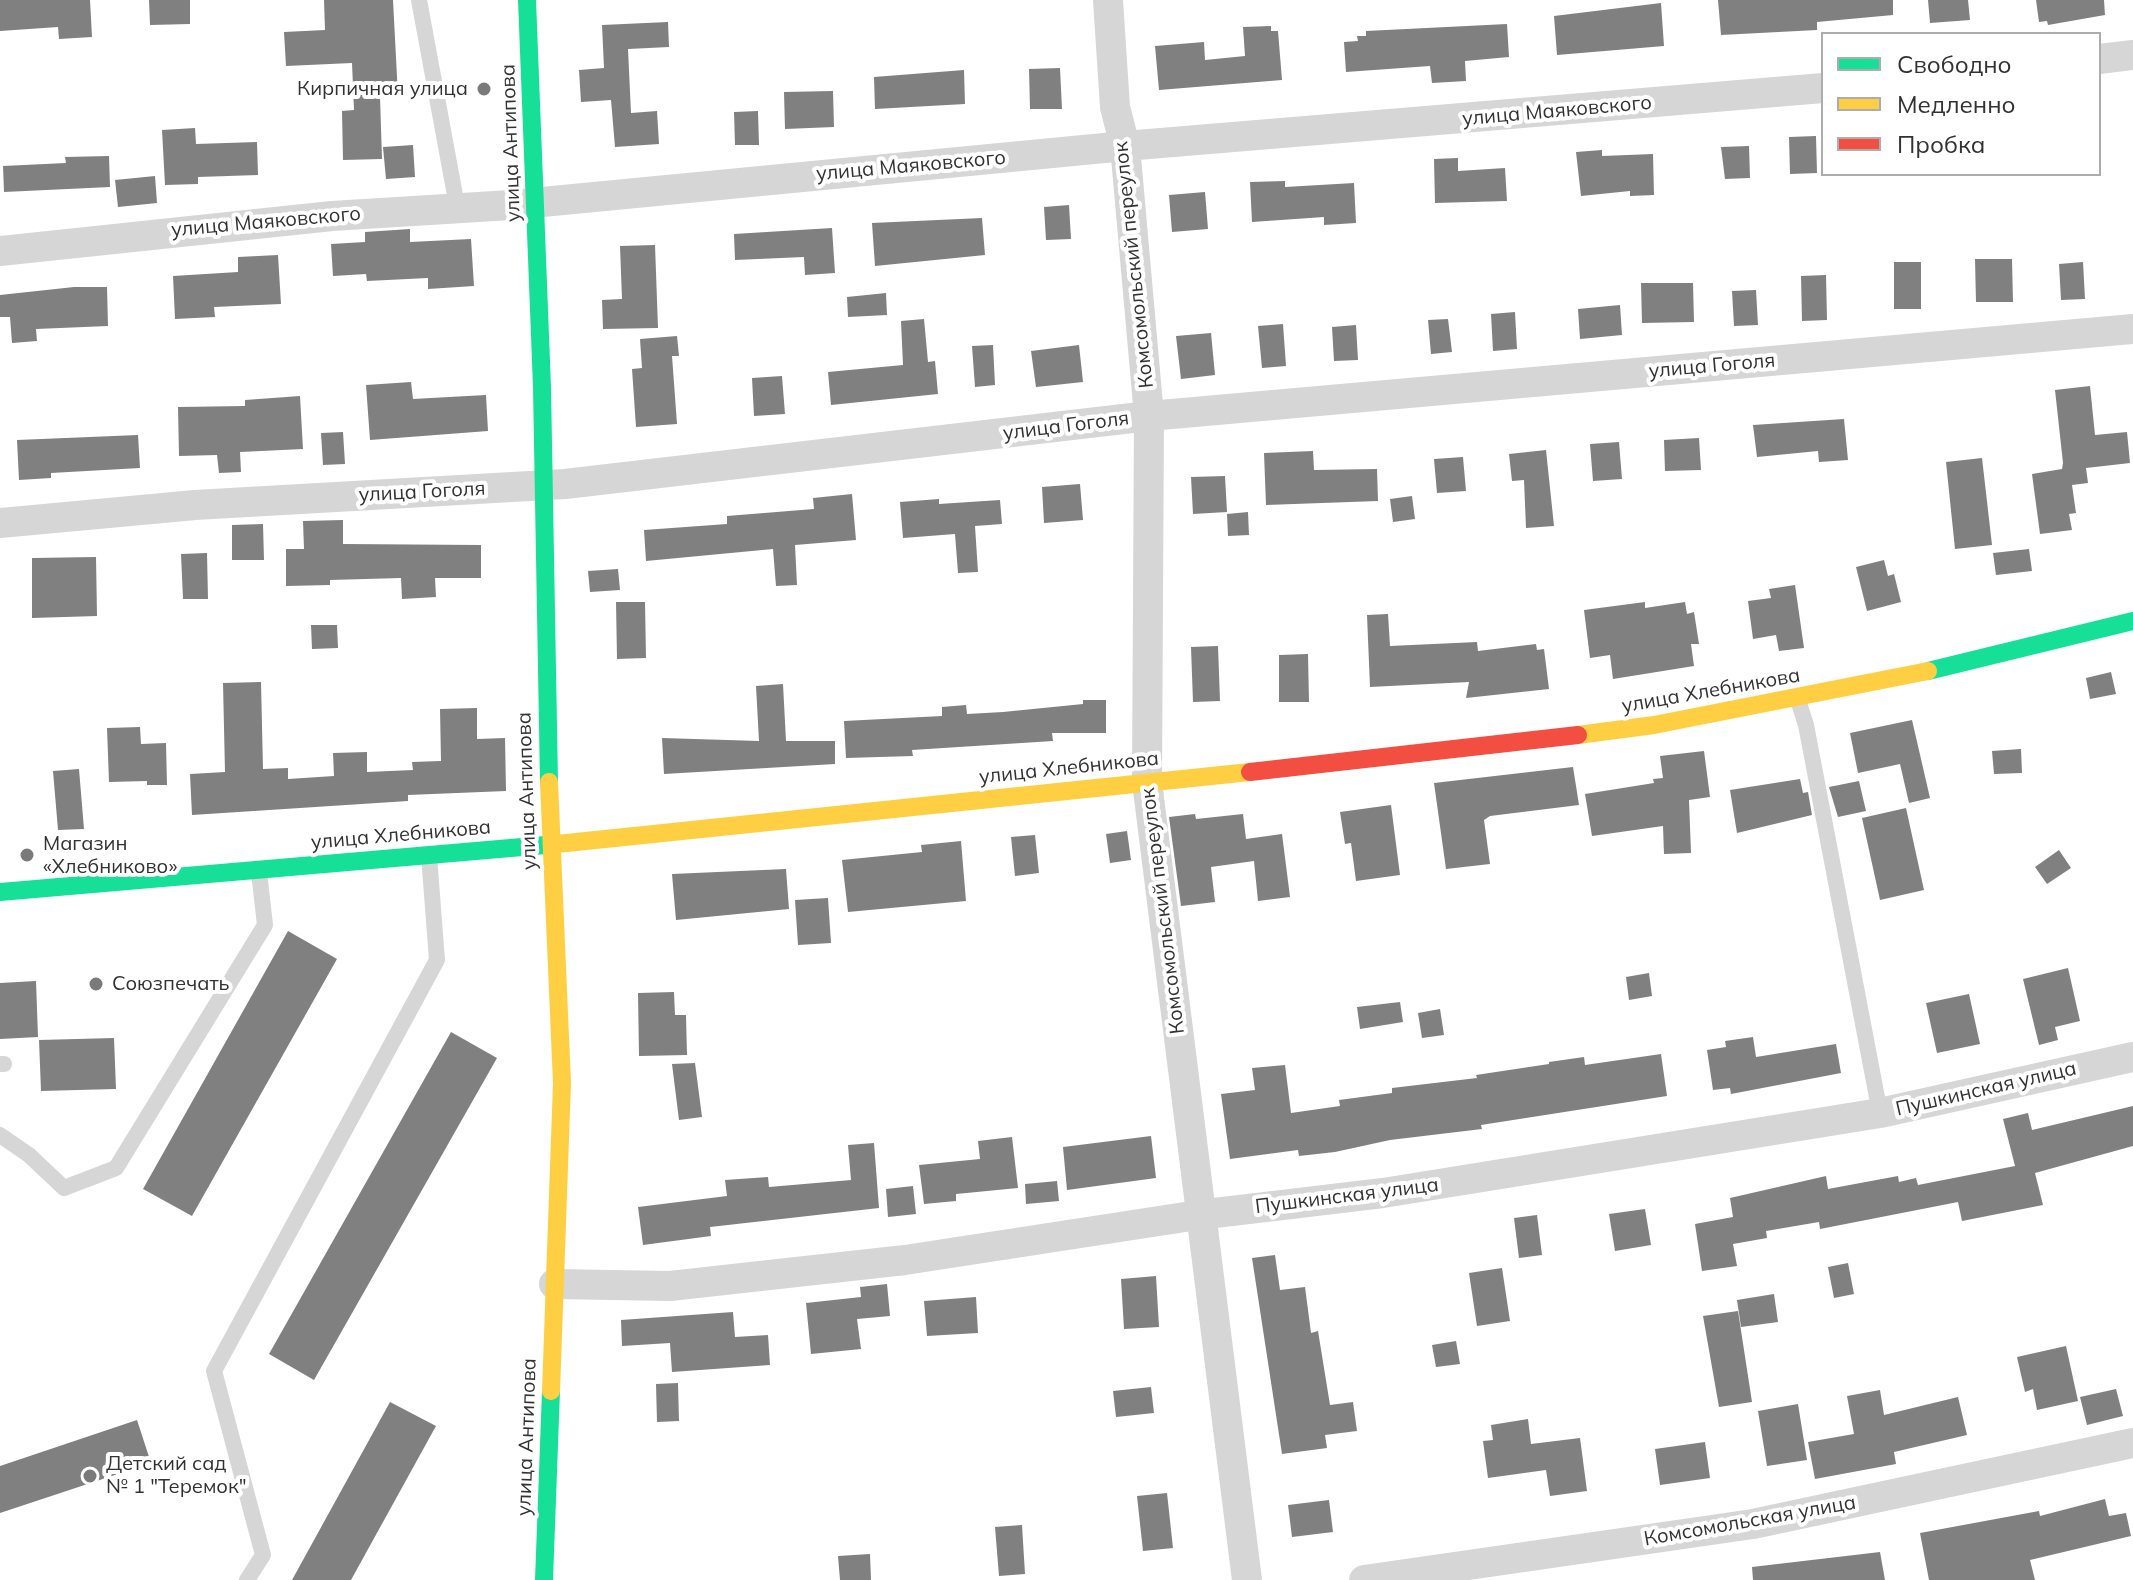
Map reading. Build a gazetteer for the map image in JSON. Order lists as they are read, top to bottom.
{
  "streets": {
    "street": [
      "улица Маяковского",
      "улица Антипова",
      "Комсомольский переулок",
      "улица Гоголя",
      "улица Хлебникова",
      "Пушкинская улица",
      "Комсомольская улица"
    ]
  },
  "crossings": [
    ["улица Маяковского", "улица Антипова"],
    ["улица Маяковского", "Комсомольский переулок"],
    ["улица Антипова", "улица Гоголя"],
    ["улица Антипова", "улица Хлебникова"],
    ["улица Антипова", "Пушкинская улица"],
    ["Комсомольский переулок", "улица Гоголя"],
    ["Комсомольский переулок", "улица Хлебникова"],
    ["Комсомольский переулок", "Пушкинская улица"]
  ],
  "places": [
    "Кирпичная улица",
    "Магазин «Хлебниково»",
    "Союзпечать",
    "Детский сад № 1 \"Теремок\""
  ],
  "legend": ["Свободно", "Медленно", "Пробка"]
}
